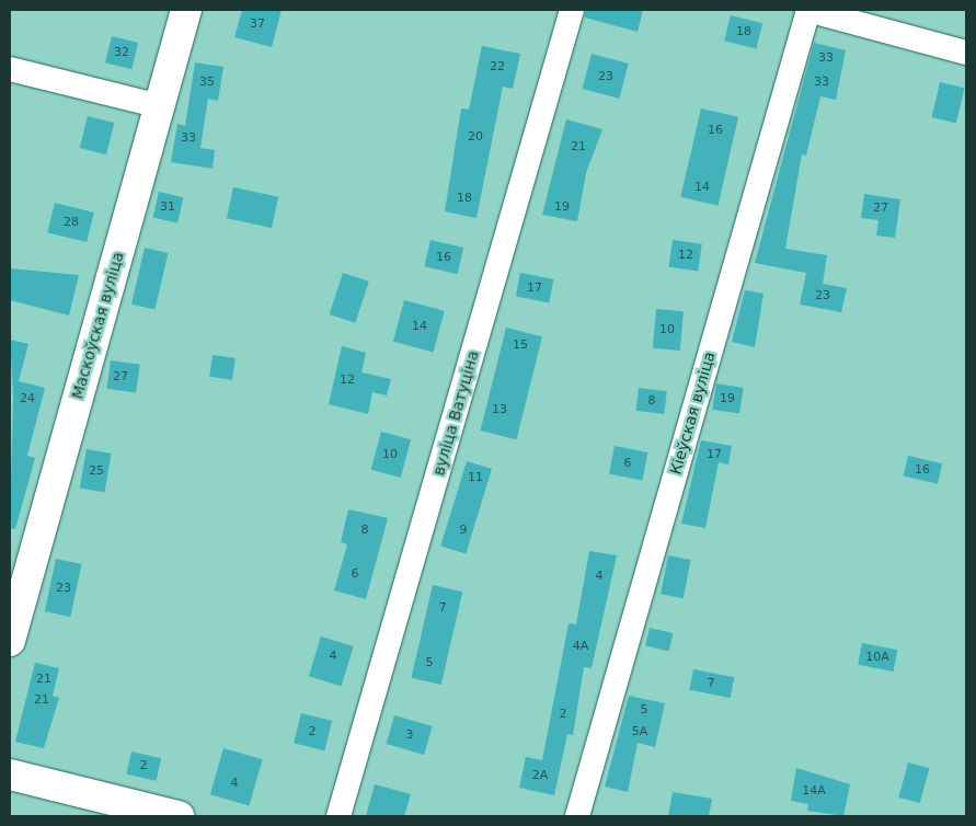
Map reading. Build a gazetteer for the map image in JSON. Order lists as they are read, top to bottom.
{
  "streets": {
    "street": ["Маскоўская вуліца", "вуліца Ватуціна", "Кіеўская вуліца"]
  },
  "house_numbers": [
    "37",
    "18",
    "32",
    "33",
    "22",
    "23",
    "35",
    "33",
    "16",
    "20",
    "33",
    "21",
    "14",
    "18",
    "31",
    "19",
    "27",
    "28",
    "12",
    "16",
    "17",
    "23",
    "14",
    "10",
    "15",
    "27",
    "12",
    "24",
    "19",
    "8",
    "13",
    "10",
    "17",
    "6",
    "16",
    "25",
    "11",
    "8",
    "9",
    "6",
    "4",
    "23",
    "7",
    "4А",
    "4",
    "10А",
    "5",
    "21",
    "7",
    "21",
    "5",
    "2",
    "2",
    "5А",
    "3",
    "2",
    "2А",
    "4",
    "14А"
  ]
}
